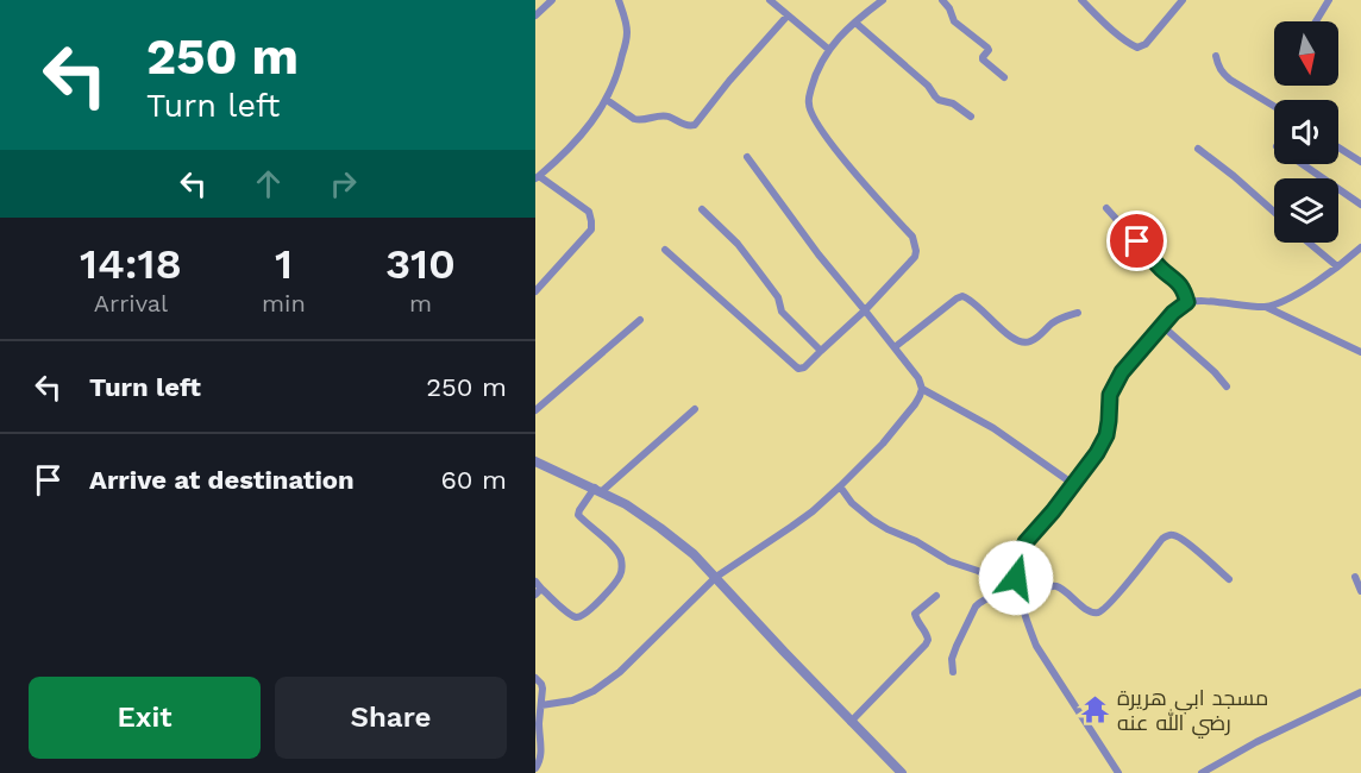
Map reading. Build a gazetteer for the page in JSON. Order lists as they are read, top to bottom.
{
  "places": {
    "temple": ["مسجد ابي هريرة رضي الله عنه"]
  },
  "north": "bottom",
  "page": {
    "turn": ["250 m", "Turn left"],
    "eta": [
      "14:18",
      "Arrival",
      "1",
      "min",
      "310",
      "m"
    ],
    "list": [
      {
        "name": "Turn left",
        "value": "250 m"
      },
      {
        "name": "Arrive at destination",
        "value": "60 m"
      }
    ],
    "buttons": ["Exit", "Share"]
  }
}
